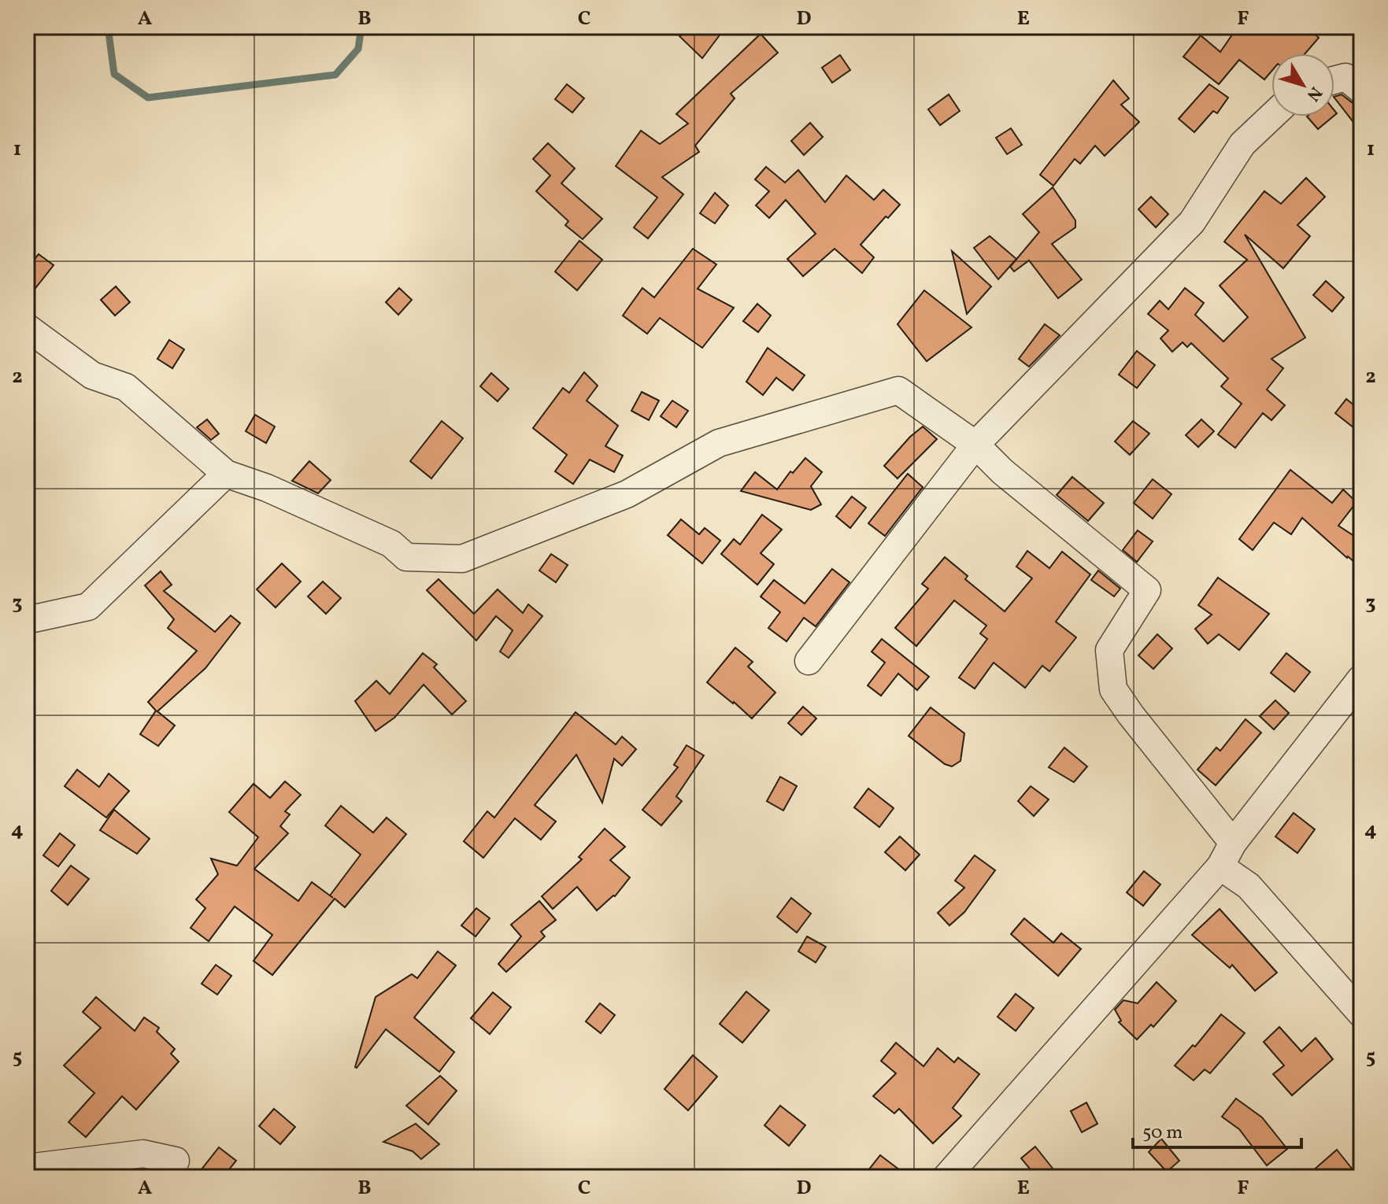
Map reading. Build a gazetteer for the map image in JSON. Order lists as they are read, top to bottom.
{
  "scale_bar": "50 m",
  "north": "bottom right",
  "grid": {
    "columns": [
      "A",
      "B",
      "C",
      "D",
      "E",
      "F"
    ],
    "rows": [
      "1",
      "2",
      "3",
      "4",
      "5"
    ]
  }
}
